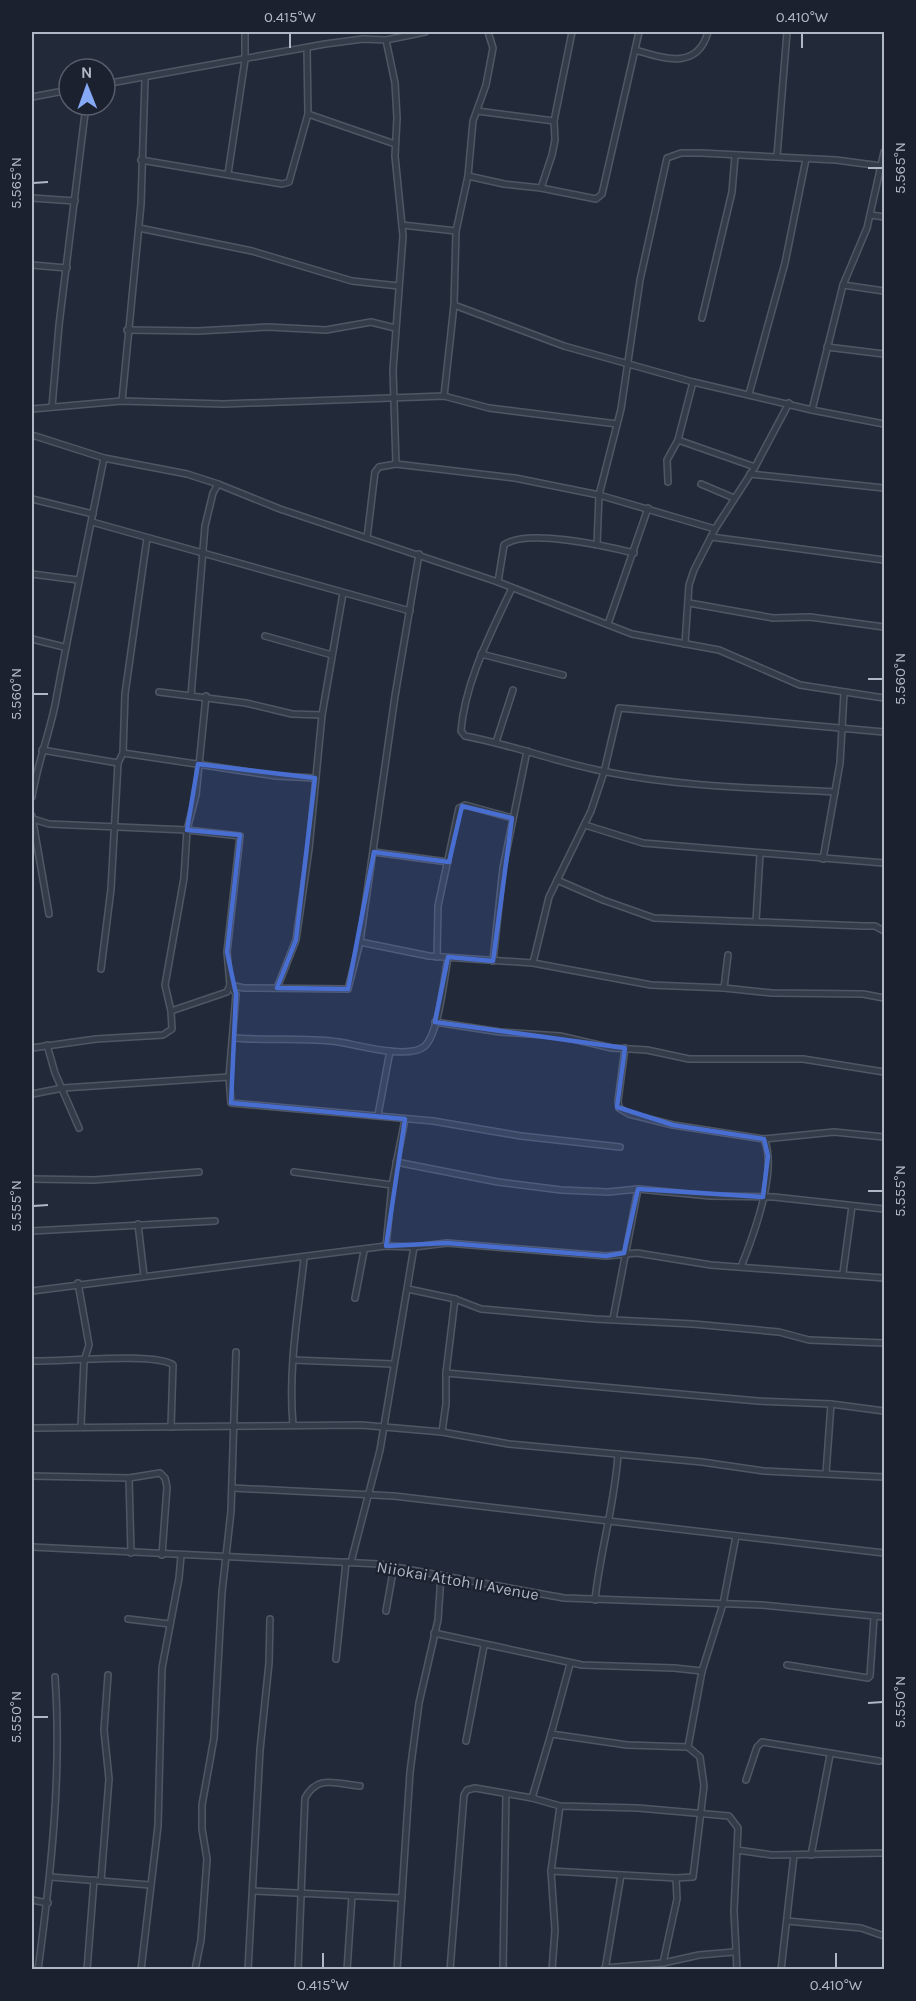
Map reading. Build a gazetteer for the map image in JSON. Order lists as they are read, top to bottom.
{
  "streets": {
    "street": ["Niiokai Attoh II Avenue"]
  },
  "north": "top",
  "coordinates": [
    "0.415°W",
    "0.410°W",
    "5.565°N",
    "5.560°N",
    "5.555°N",
    "5.550°N"
  ]
}
